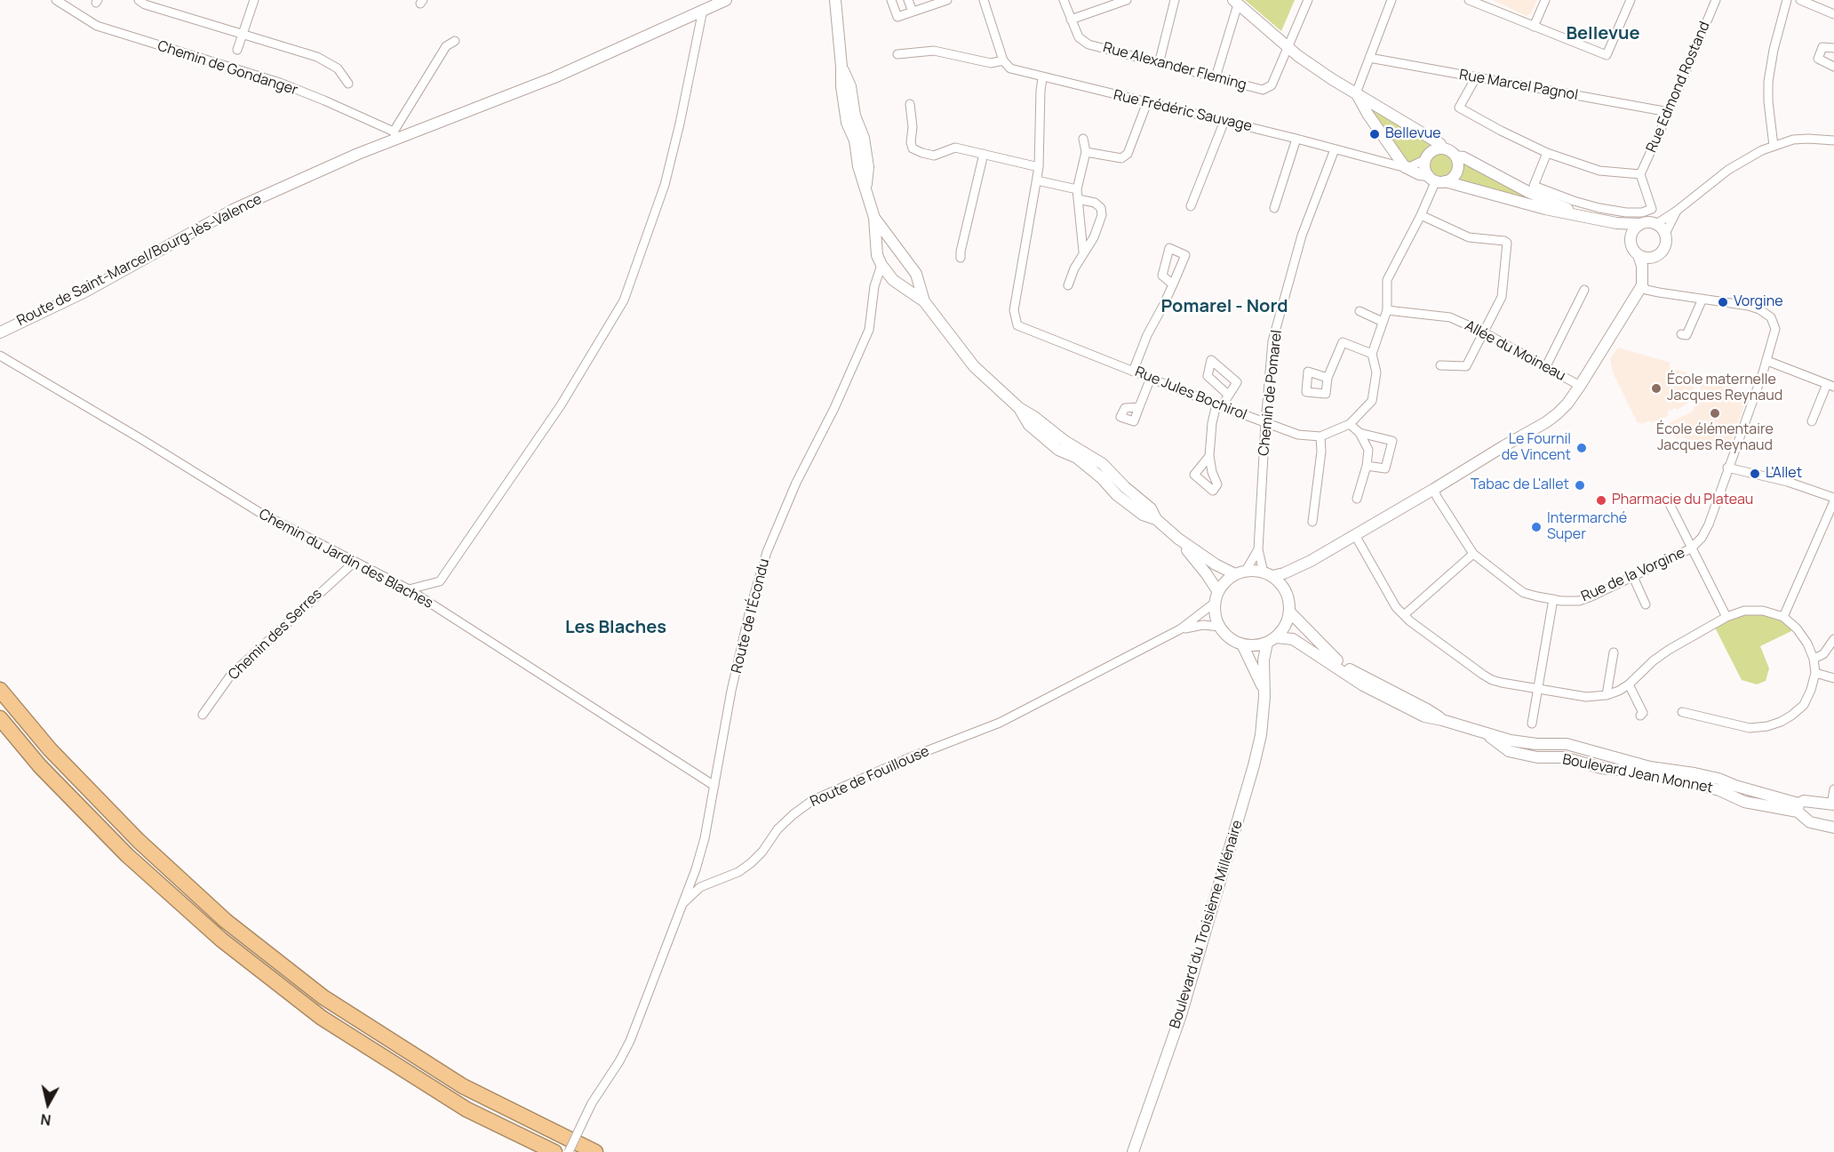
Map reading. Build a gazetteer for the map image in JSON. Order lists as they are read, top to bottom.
{
  "streets": {
    "street": [
      "Rue Alexander Fleming",
      "Chemin de Gondanger",
      "Rue Marcel Pagnol",
      "Rue Edmond Rostand",
      "Rue Frédéric Sauvage",
      "Route de Saint-Marcel/Bourg-lès-Valence",
      "Allée du Moineau",
      "Chemin de Pomarel",
      "Rue Jules Bochirol",
      "Chemin du Jardin des Blaches",
      "Rue de la Vorgine",
      "Route de l'Écondu",
      "Chemin des Serres",
      "Boulevard Jean Monnet",
      "Route de Fouillouse",
      "Boulevard du Troisième Millénaire"
    ]
  },
  "crossings": [
    ["Chemin de Gondanger", "Route de Saint-Marcel/Bourg-lès-Valence"],
    ["Rue Marcel Pagnol", "Rue Edmond Rostand"],
    ["Rue Frédéric Sauvage", "Chemin de Pomarel"],
    ["Rue Frédéric Sauvage", "Rue Jules Bochirol"],
    ["Allée du Moineau", "Rue Jules Bochirol"],
    ["Chemin de Pomarel", "Rue Jules Bochirol"],
    ["Chemin de Pomarel", "Boulevard Jean Monnet"],
    ["Chemin de Pomarel", "Route de Fouillouse"],
    ["Chemin de Pomarel", "Boulevard du Troisième Millénaire"],
    ["Chemin du Jardin des Blaches", "Route de l'Écondu"],
    ["Chemin du Jardin des Blaches", "Chemin des Serres"],
    ["Route de l'Écondu", "Route de Fouillouse"],
    ["Boulevard Jean Monnet", "Route de Fouillouse"],
    ["Boulevard Jean Monnet", "Boulevard du Troisième Millénaire"],
    ["Route de Fouillouse", "Boulevard du Troisième Millénaire"]
  ],
  "districts": ["Bellevue", "Pomarel - Nord", "Les Blaches"],
  "places": [
    "Bellevue",
    "Vorgine",
    "École maternelle Jacques Reynaud",
    "École élémentaire Jacques Reynaud",
    "Le Fournil de Vincent",
    "L'Allet",
    "Tabac de L'allet",
    "Pharmacie du Plateau",
    "Intermarché Super"
  ],
  "north": "bottom"
}
